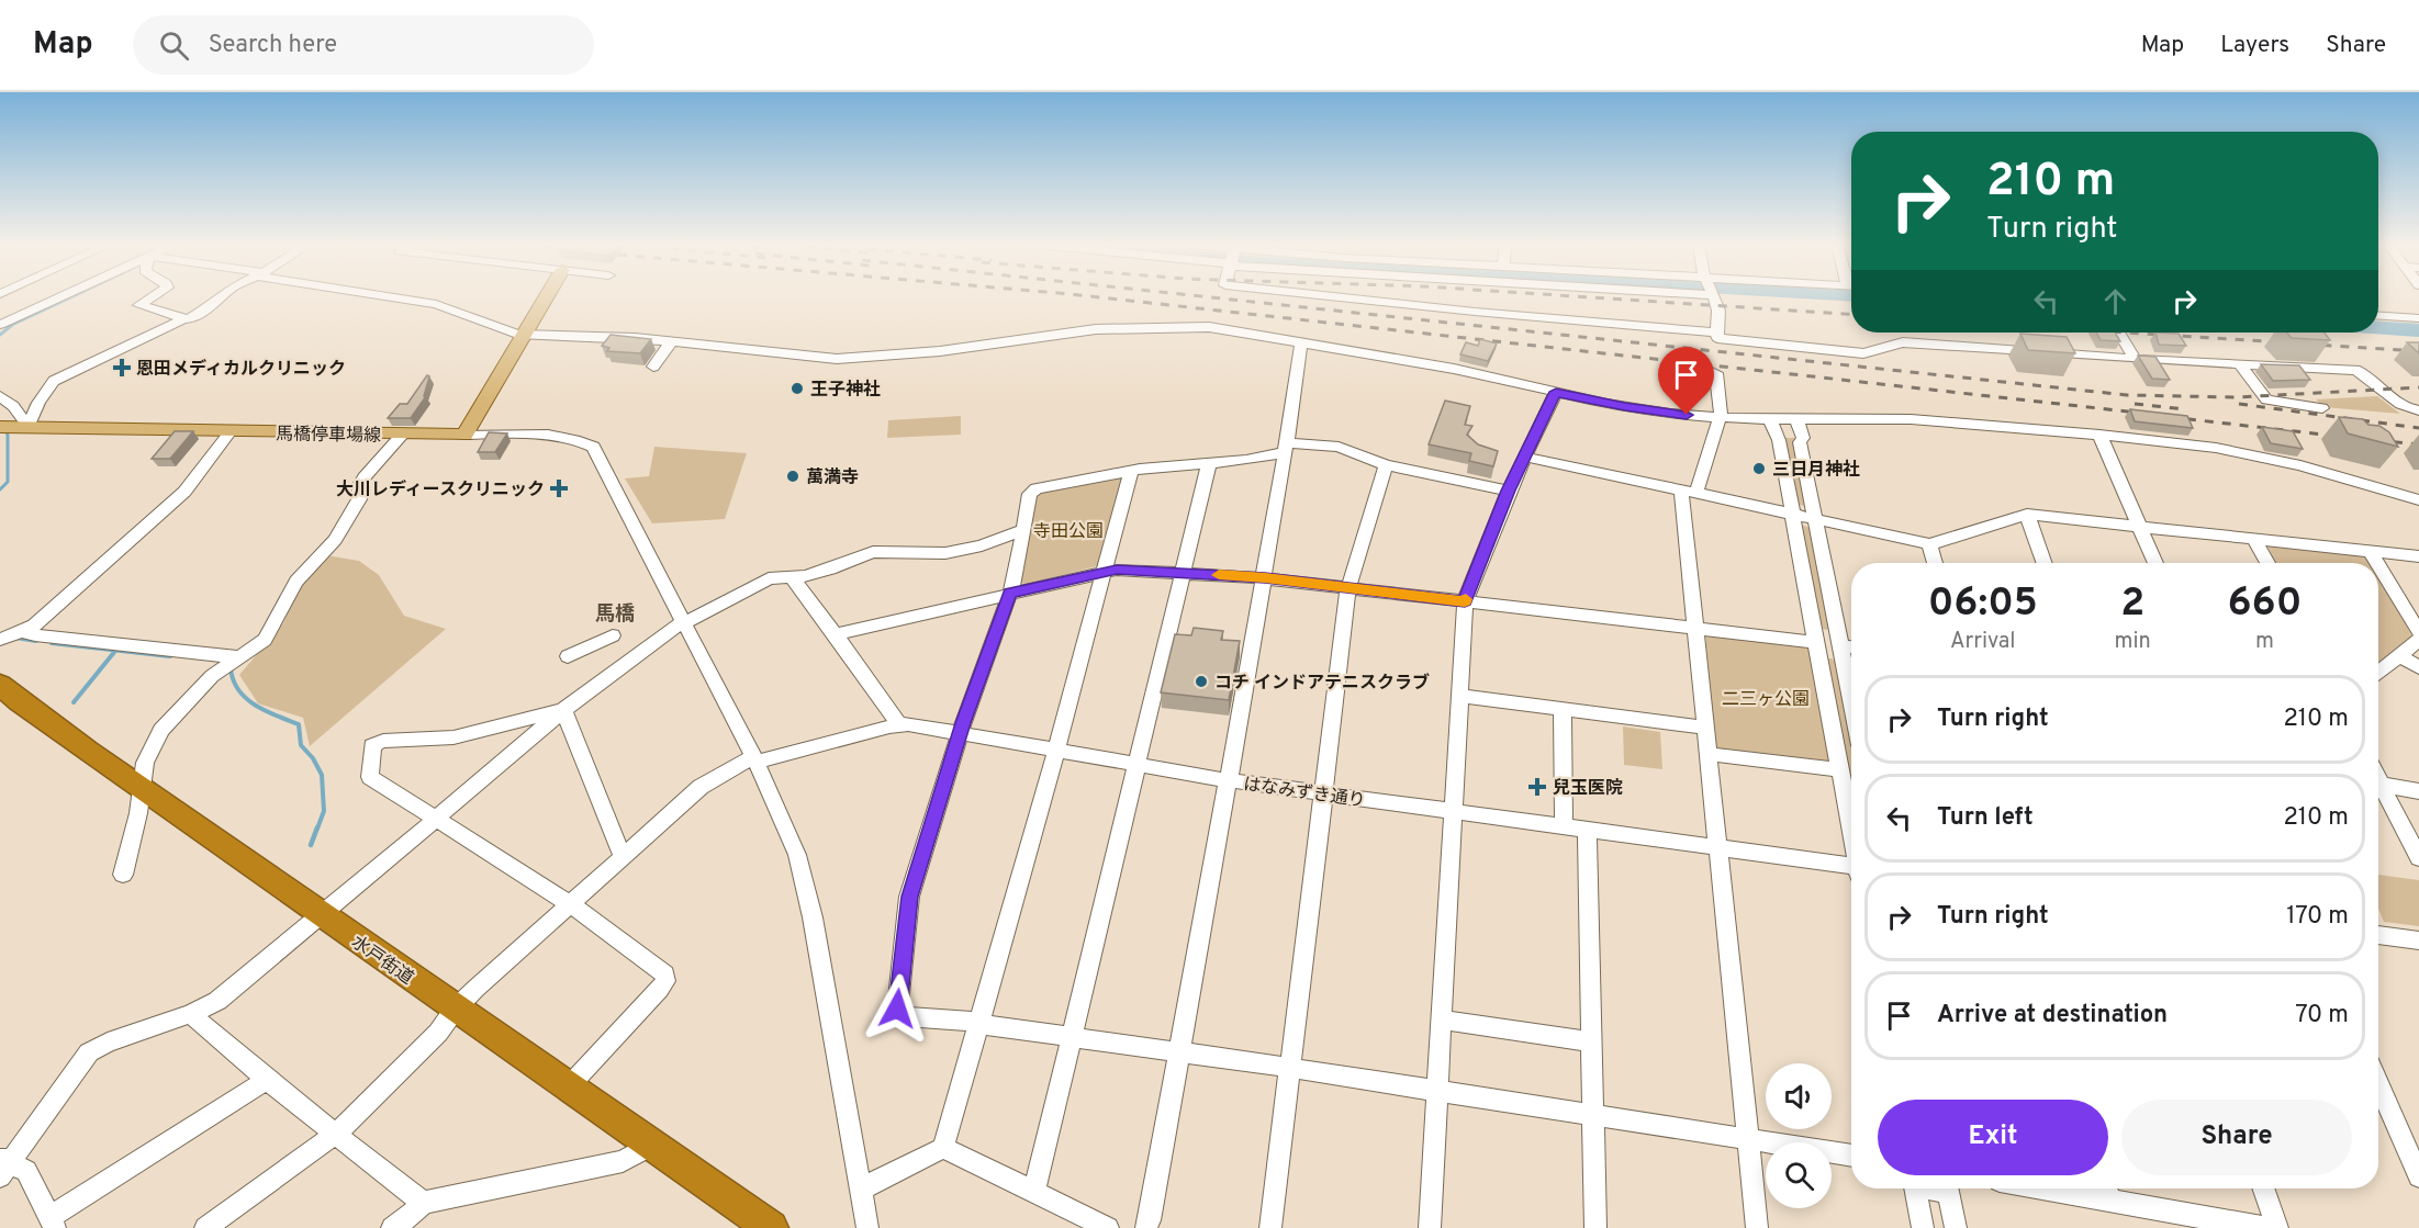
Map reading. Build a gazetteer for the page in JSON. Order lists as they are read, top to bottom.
{
  "streets": {
    "highway": ["水戸街道"],
    "main road": ["馬橋停車場線"],
    "street": ["はなみずき通り"]
  },
  "crossings": [
    ["はなみずき通り", "水戸街道"]
  ],
  "districts": ["馬橋"],
  "parks": ["寺田公園", "二三ヶ公園"],
  "places": {
    "health": ["恩田メディカルクリニック", "大川レディースクリニック", "兒玉医院"],
    "other": [
      "王子神社",
      "三日月神社",
      "萬満寺",
      "コチ インドアテニスクラブ"
    ]
  },
  "page": {
    "header": "Map",
    "search": "Search here",
    "nav": ["Map", "Layers", "Share"],
    "turn": ["210 m", "Turn right"],
    "eta": [
      "06:05",
      "Arrival",
      "2",
      "min",
      "660",
      "m"
    ],
    "list": [
      {
        "name": "Turn right",
        "value": "210 m"
      },
      {
        "name": "Turn left",
        "value": "210 m"
      },
      {
        "name": "Turn right",
        "value": "170 m"
      },
      {
        "name": "Arrive at destination",
        "value": "70 m"
      }
    ],
    "buttons": ["Exit", "Share"]
  }
}
